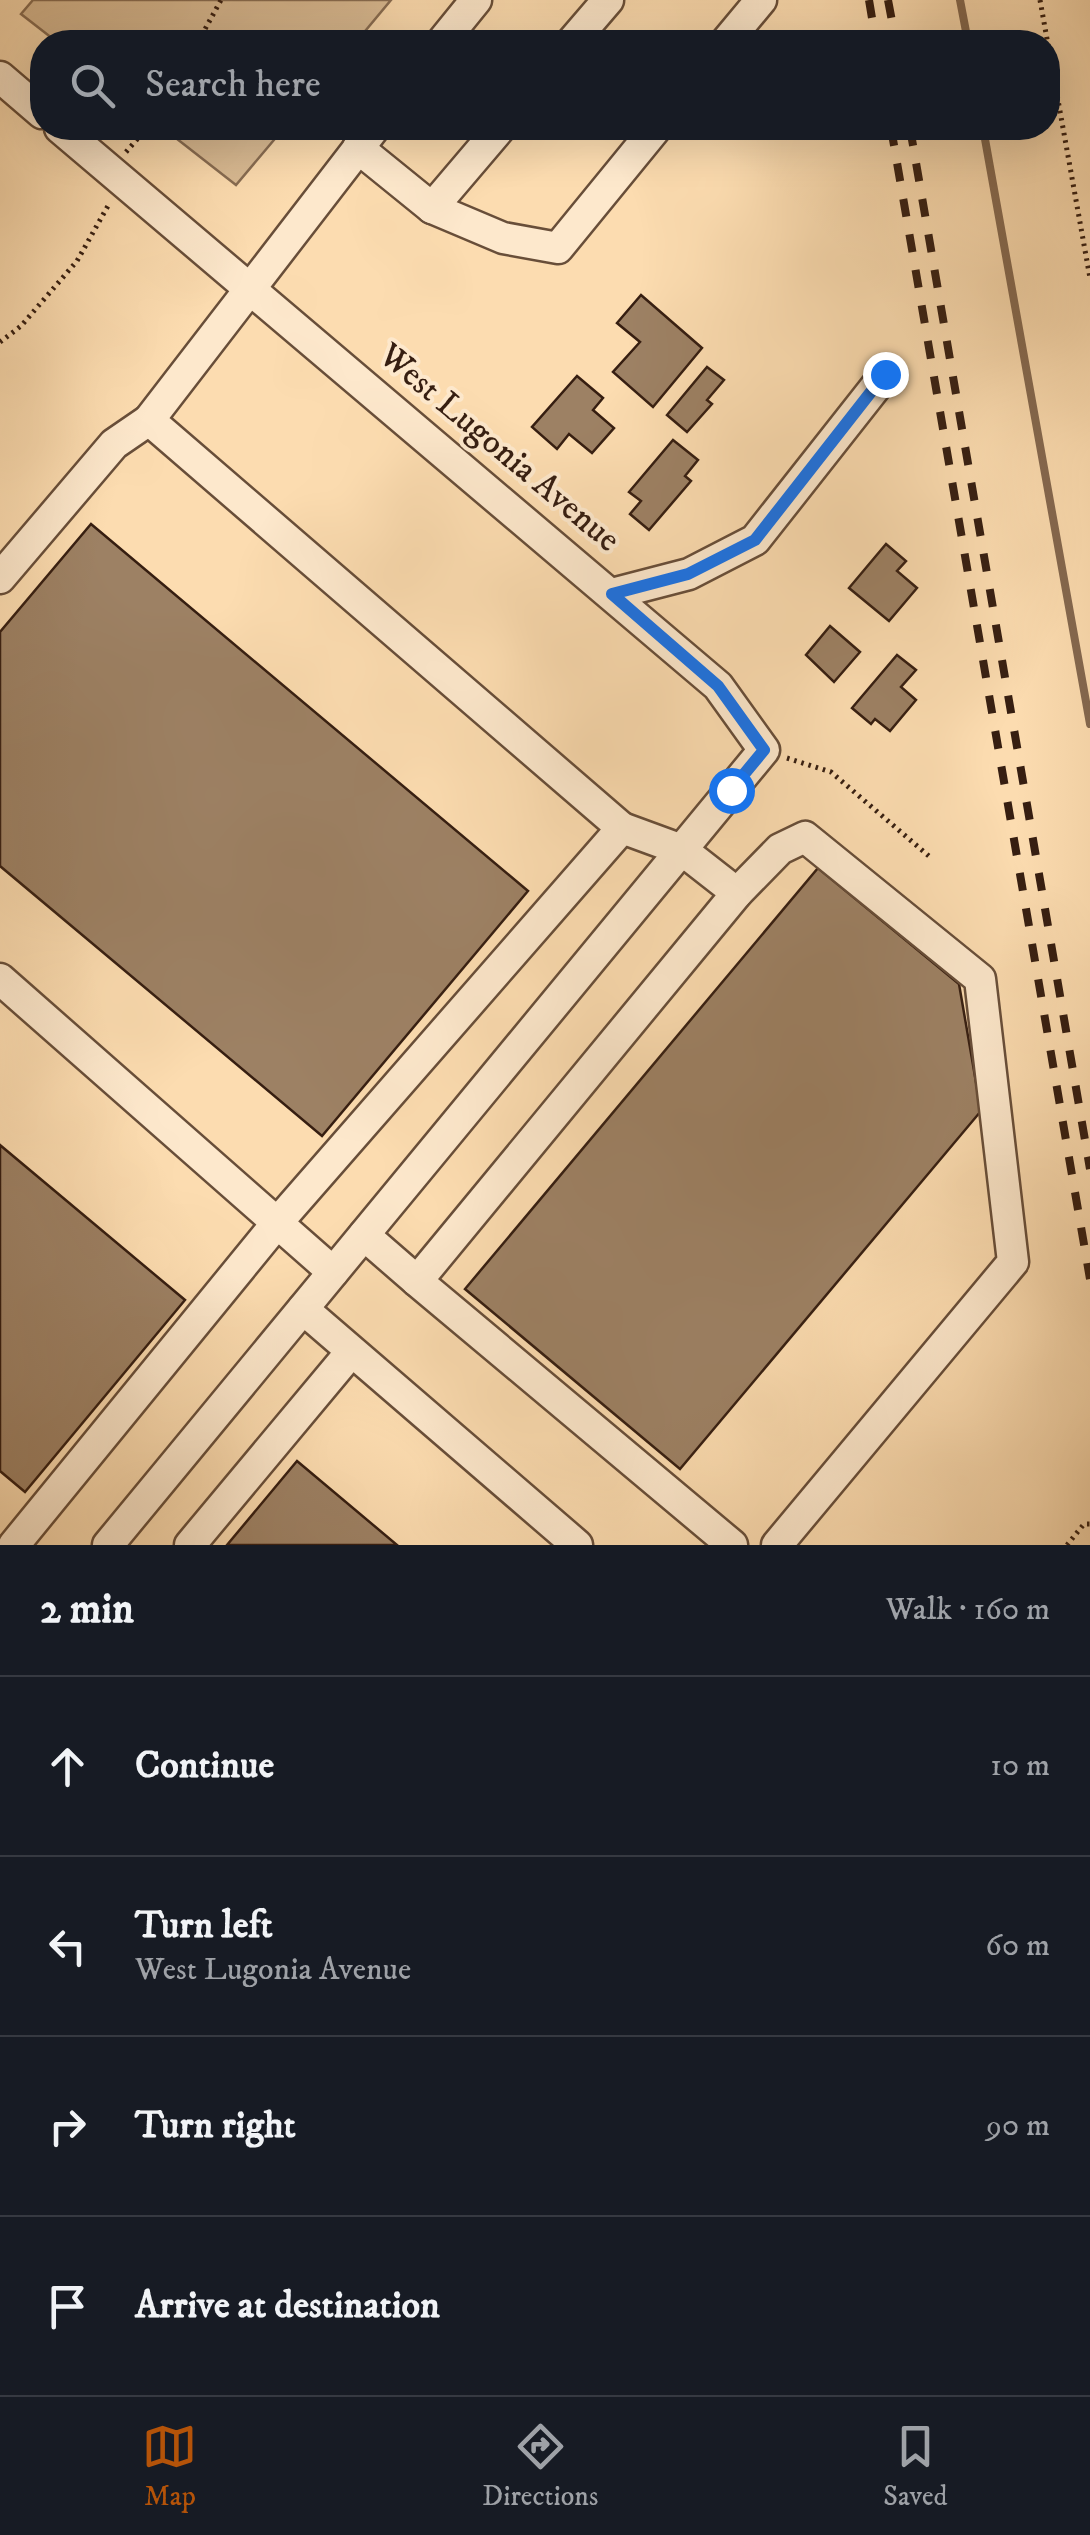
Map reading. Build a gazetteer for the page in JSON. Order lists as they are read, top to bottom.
{
  "streets": {
    "street": ["West Lugonia Avenue"]
  },
  "page": {
    "search": "Search here",
    "heading": ["2 min", "Walk · 160 m"],
    "list": [
      ["Continue", "10 m"],
      ["Turn left", "West Lugonia Avenue", "60 m"],
      ["Turn right", "90 m"],
      "Arrive at destination"
    ],
    "nav": ["Map", "Directions", "Saved"]
  }
}
